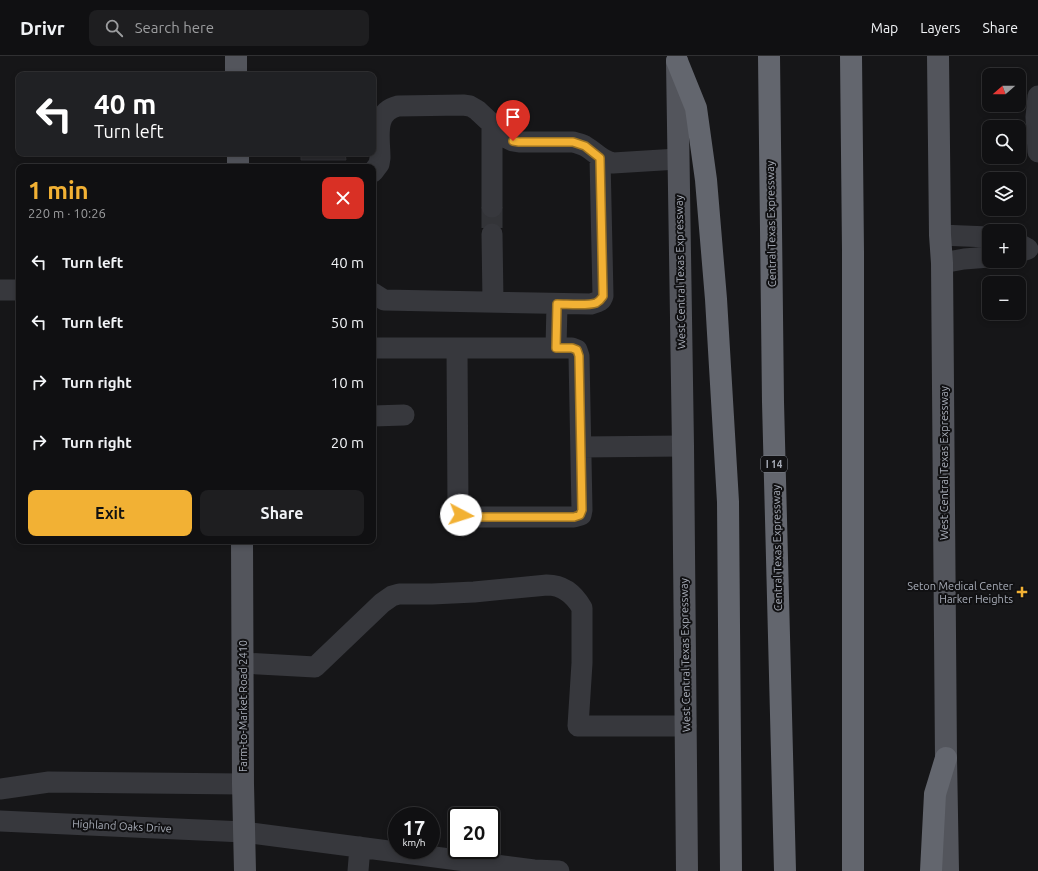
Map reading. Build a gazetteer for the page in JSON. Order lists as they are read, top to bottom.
{
  "streets": {
    "highway": ["Central Texas Expressway", "I 14"],
    "main road": ["West Central Texas Expressway", "Farm-to-Market Road 2410"],
    "street": ["Highland Oaks Drive"]
  },
  "crossings": [
    ["Farm-to-Market Road 2410", "Highland Oaks Drive"]
  ],
  "places": {
    "health": ["Seton Medical Center Harker Heights"]
  },
  "north": "left",
  "page": {
    "header": "Drivr",
    "search": "Search here",
    "nav": ["Map", "Layers", "Share"],
    "map_buttons": ["+", "−"],
    "turn": ["40 m", "Turn left"],
    "heading": ["1 min", "220 m · 10:26"],
    "list": [
      {
        "name": "Turn left",
        "value": "40 m"
      },
      {
        "name": "Turn left",
        "value": "50 m"
      },
      {
        "name": "Turn right",
        "value": "10 m"
      },
      {
        "name": "Turn right",
        "value": "20 m"
      }
    ],
    "buttons": ["Exit", "Share"],
    "speed": "17 km/h",
    "limit": "20"
  }
}
